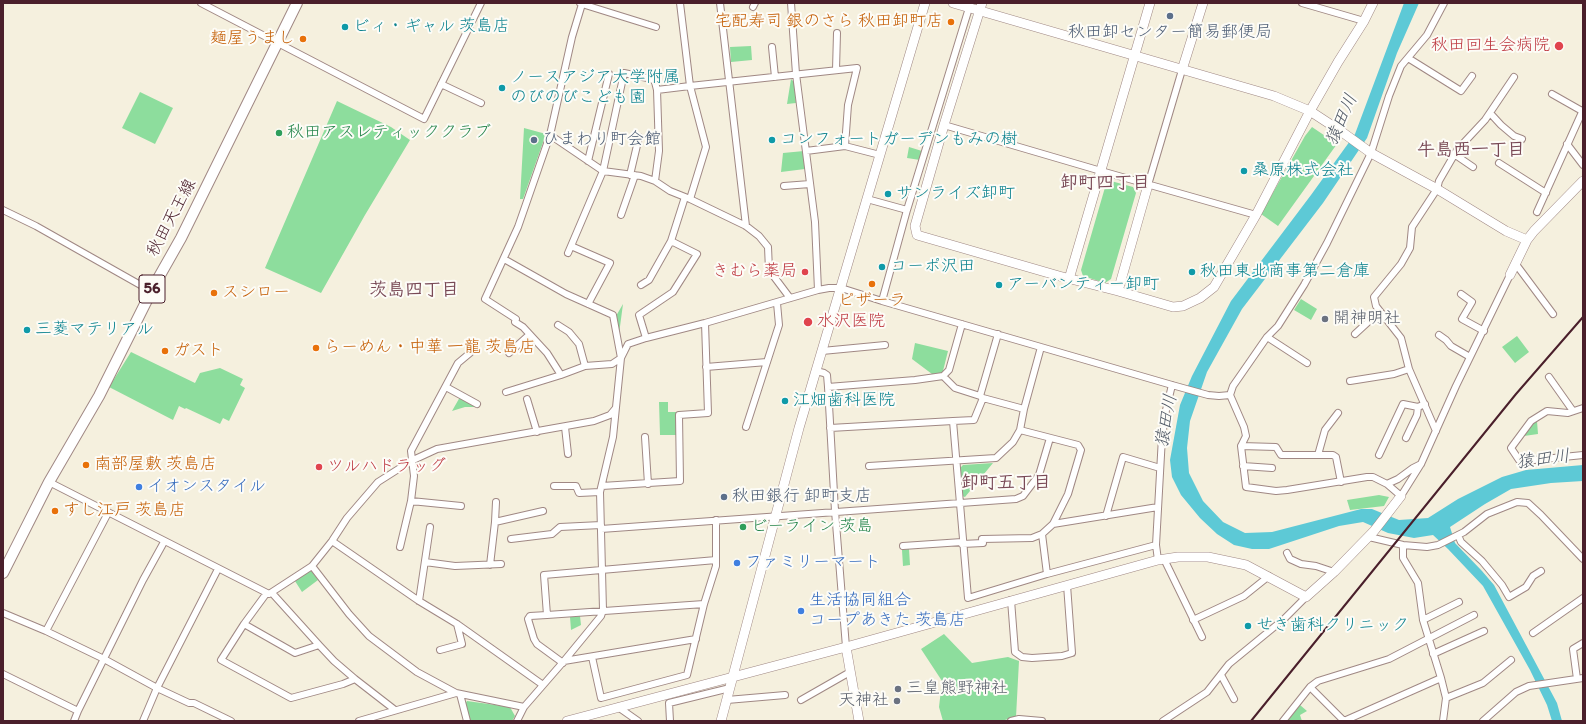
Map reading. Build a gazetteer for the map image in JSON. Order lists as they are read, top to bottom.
{
  "streets": {
    "main road": ["秋田天王線", "56"]
  },
  "districts": [
    "牛島西一丁目",
    "卸町四丁目",
    "茨島四丁目",
    "卸町五丁目"
  ],
  "water": ["猿田川"],
  "places": [
    "秋田卸センター簡易郵便局",
    "宅配寿司 銀のさら 秋田卸町店",
    "ビィ・ギャル 茨島店",
    "麺屋うまし",
    "秋田回生会病院",
    "ノースアジア大学附属 のびのびこども園",
    "秋田アスレティッククラブ",
    "ひまわり町会館",
    "コンフォートガーデンもみの樹",
    "桑原株式会社",
    "サンライズ卸町",
    "コーポ沢田",
    "きむら薬局",
    "秋田東北商事第二倉庫",
    "ピザーラ",
    "アーバンティー卸町",
    "スシロー",
    "開神明社",
    "水沢医院",
    "三菱マテリアル",
    "らーめん・中華 一龍 茨島店",
    "ガスト",
    "江畑歯科医院",
    "南部屋敷 茨島店",
    "ツルハドラッグ",
    "イオンスタイル",
    "秋田銀行 卸町支店",
    "すし江戸 茨島店",
    "ビーライン 茨島",
    "ファミリーマート",
    "生活協同組合 コープあきた 茨島店",
    "せき歯科クリニック",
    "三皇熊野神社",
    "天神社"
  ]
}
